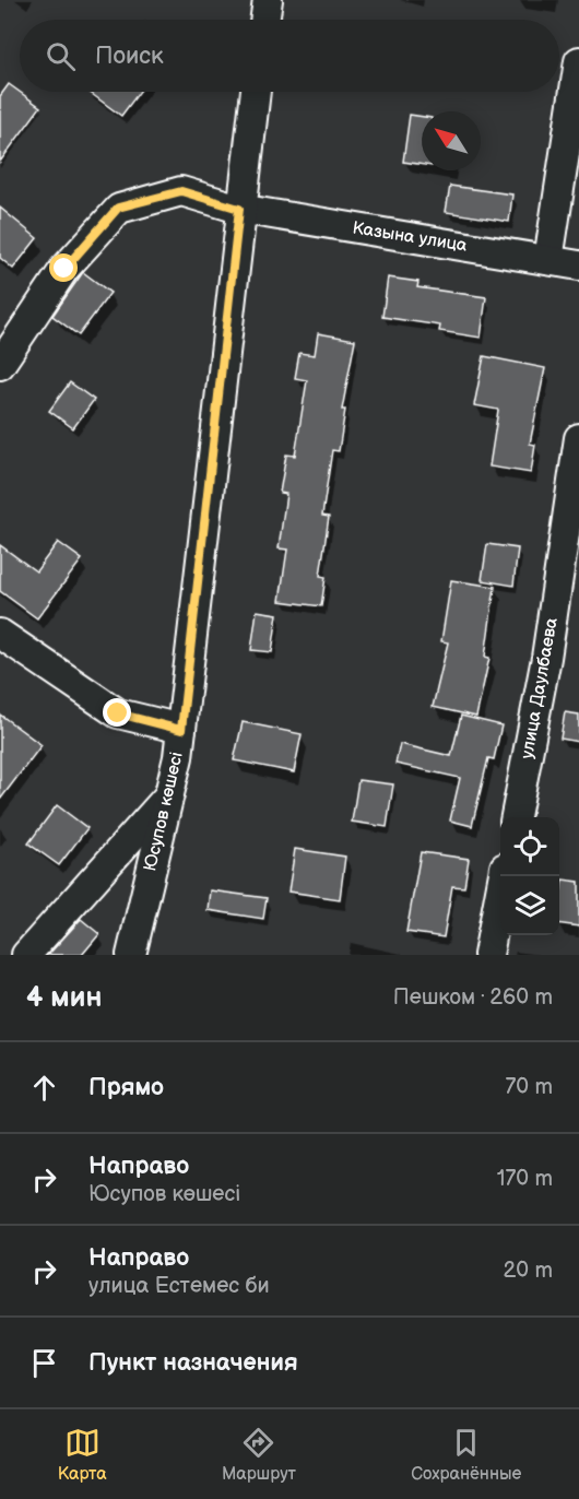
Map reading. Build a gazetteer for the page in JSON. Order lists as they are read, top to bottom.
{
  "streets": {
    "street": ["Казына улица", "улица Даулбаева", "Юсупов көшесі"]
  },
  "crossings": [
    ["Казына улица", "Юсупов көшесі"]
  ],
  "north": "top left",
  "page": {
    "search": "Поиск",
    "heading": ["4 мин", "Пешком · 260 m"],
    "list": [
      ["Прямо", "70 m"],
      ["Направо", "Юсупов көшесі", "170 m"],
      ["Направо", "улица Естемес би", "20 m"],
      "Пункт назначения"
    ],
    "nav": ["Карта", "Маршрут", "Сохранённые"]
  }
}
